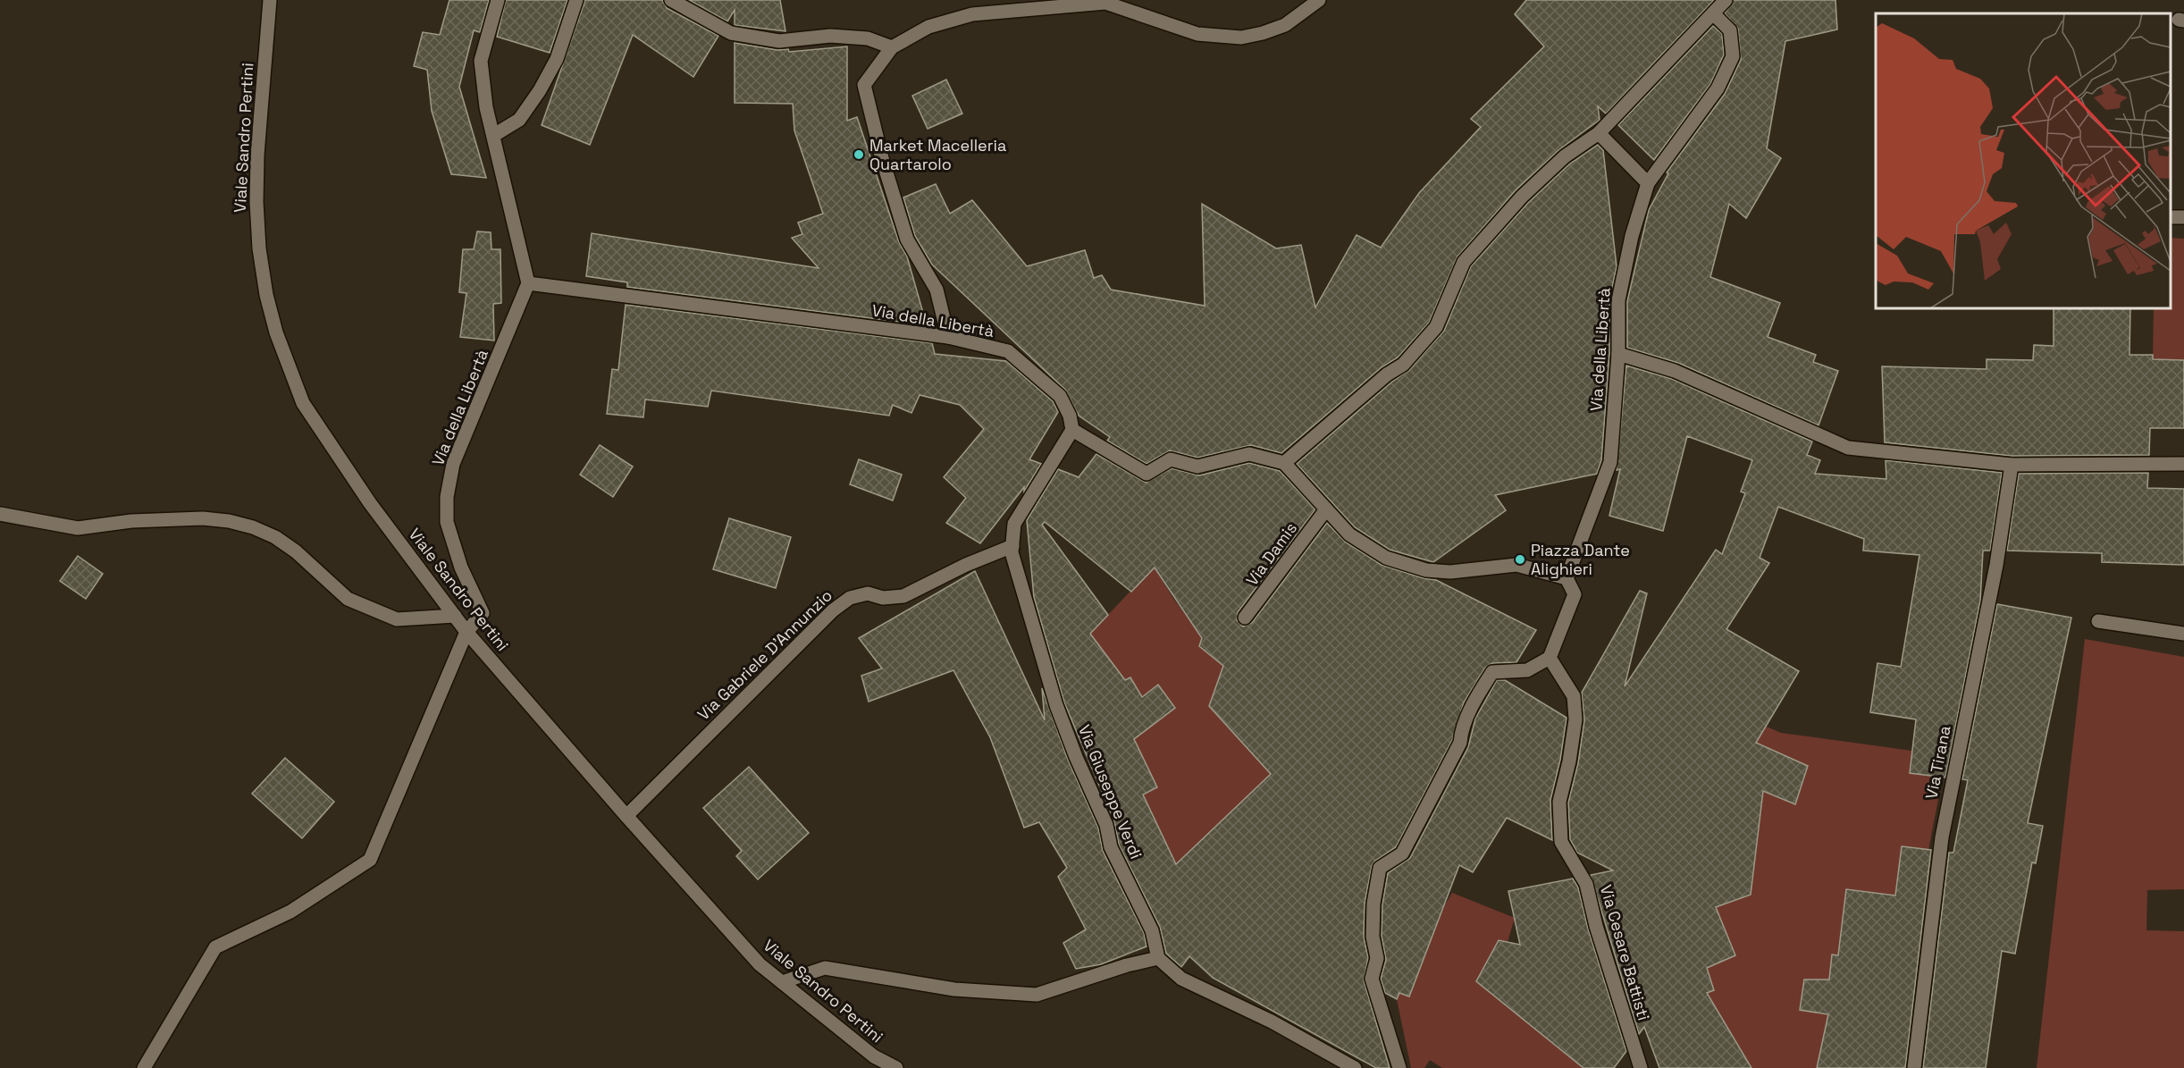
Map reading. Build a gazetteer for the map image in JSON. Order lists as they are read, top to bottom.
{
  "streets": {
    "street": [
      "Viale Sandro Pertini",
      "Via della Libertà",
      "Via Damis",
      "Via Gabriele D'Annunzio",
      "Via Tirana",
      "Via Giuseppe Verdi",
      "Via Cesare Battisti"
    ]
  },
  "crossings": [
    ["Viale Sandro Pertini", "Via della Libertà"],
    ["Viale Sandro Pertini", "Via Gabriele D'Annunzio"],
    ["Via della Libertà", "Via Giuseppe Verdi"],
    ["Via Gabriele D'Annunzio", "Via Giuseppe Verdi"]
  ],
  "places": ["Market Macelleria Quartarolo", "Piazza Dante Alighieri"]
}
